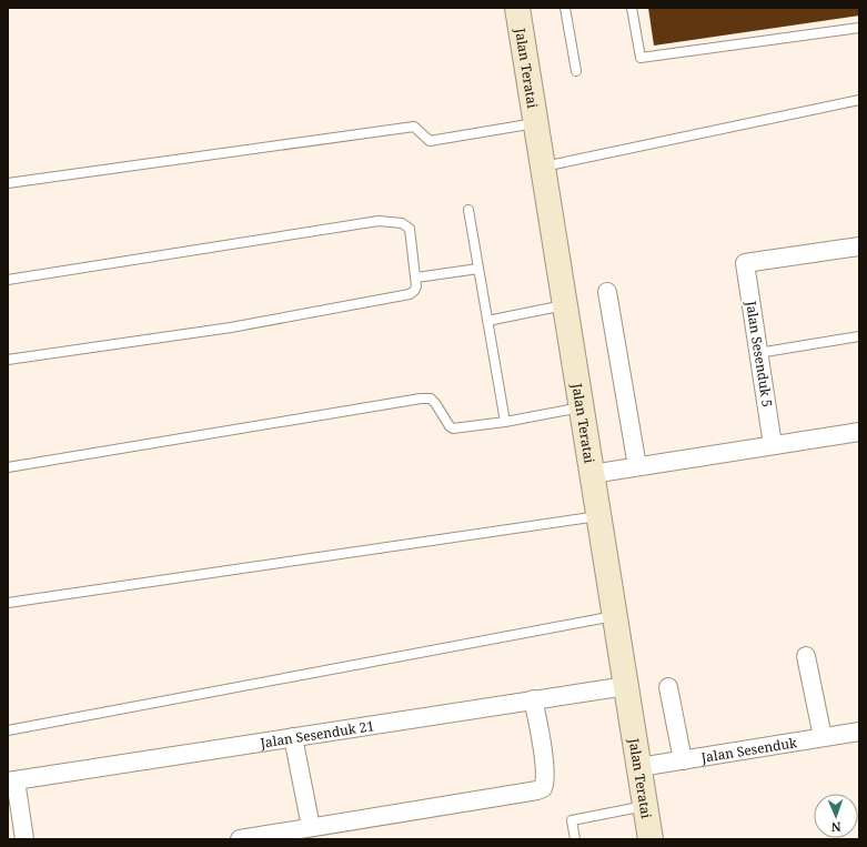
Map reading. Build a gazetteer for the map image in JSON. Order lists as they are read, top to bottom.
{
  "streets": {
    "street": [
      "Jalan Teratai",
      "Jalan Sesenduk 5",
      "Jalan Sesenduk 21",
      "Jalan Sesenduk"
    ]
  },
  "crossings": [
    ["Jalan Teratai", "Jalan Sesenduk 21"],
    ["Jalan Teratai", "Jalan Sesenduk"]
  ],
  "north": "bottom"
}
